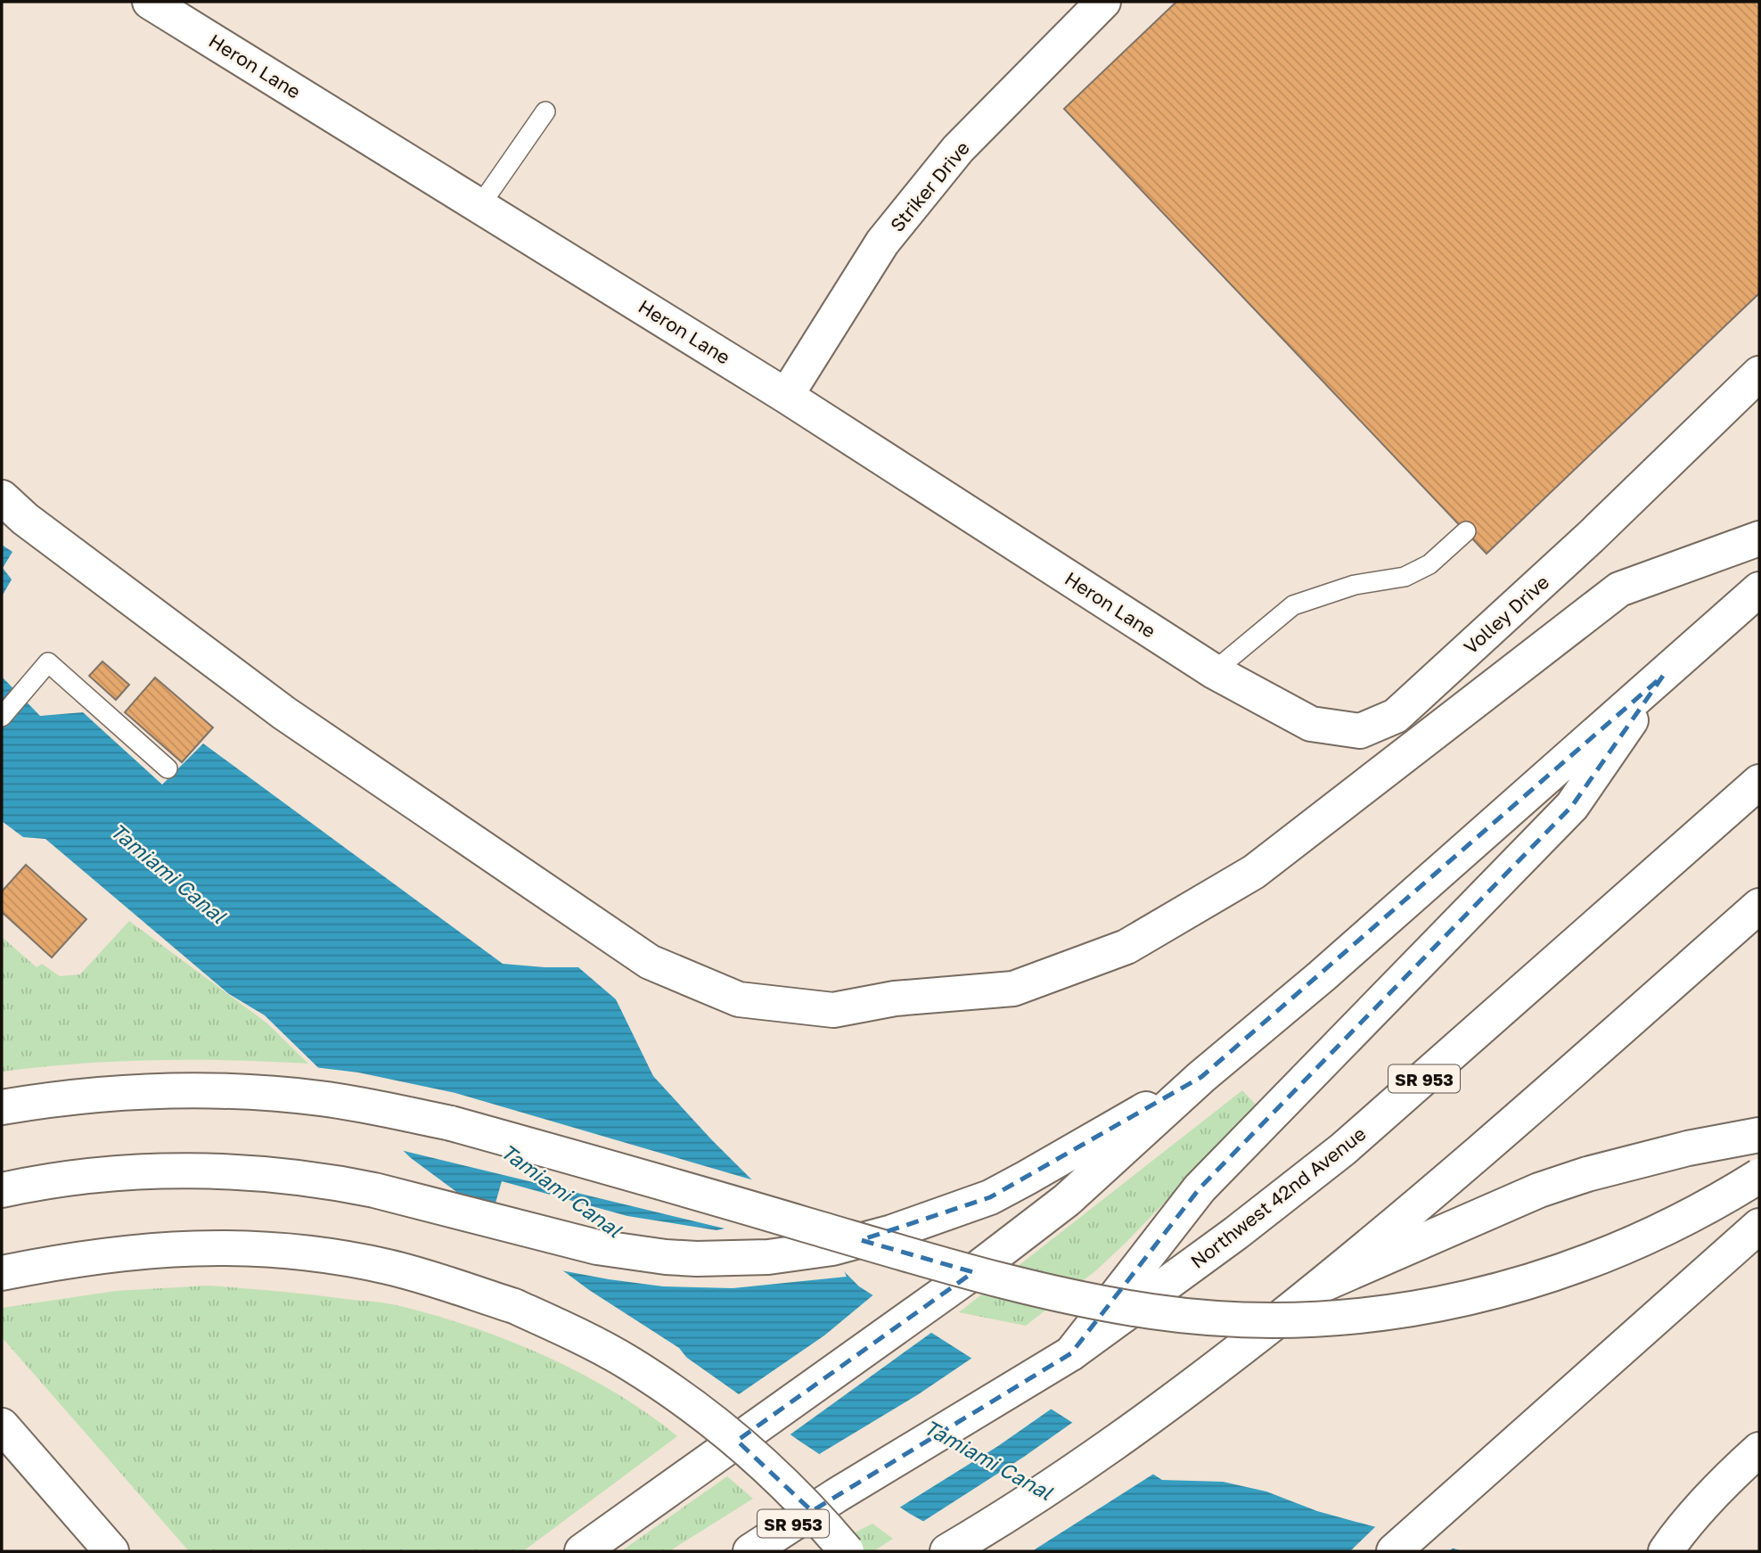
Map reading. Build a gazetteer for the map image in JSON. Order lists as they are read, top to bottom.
{
  "streets": {
    "main road": [
      "Heron Lane",
      "Striker Drive",
      "Volley Drive",
      "SR 953",
      "Northwest 42nd Avenue"
    ]
  },
  "crossings": [
    ["Heron Lane", "Striker Drive"],
    ["Heron Lane", "Volley Drive"]
  ],
  "water": ["Tamiami Canal"]
}
